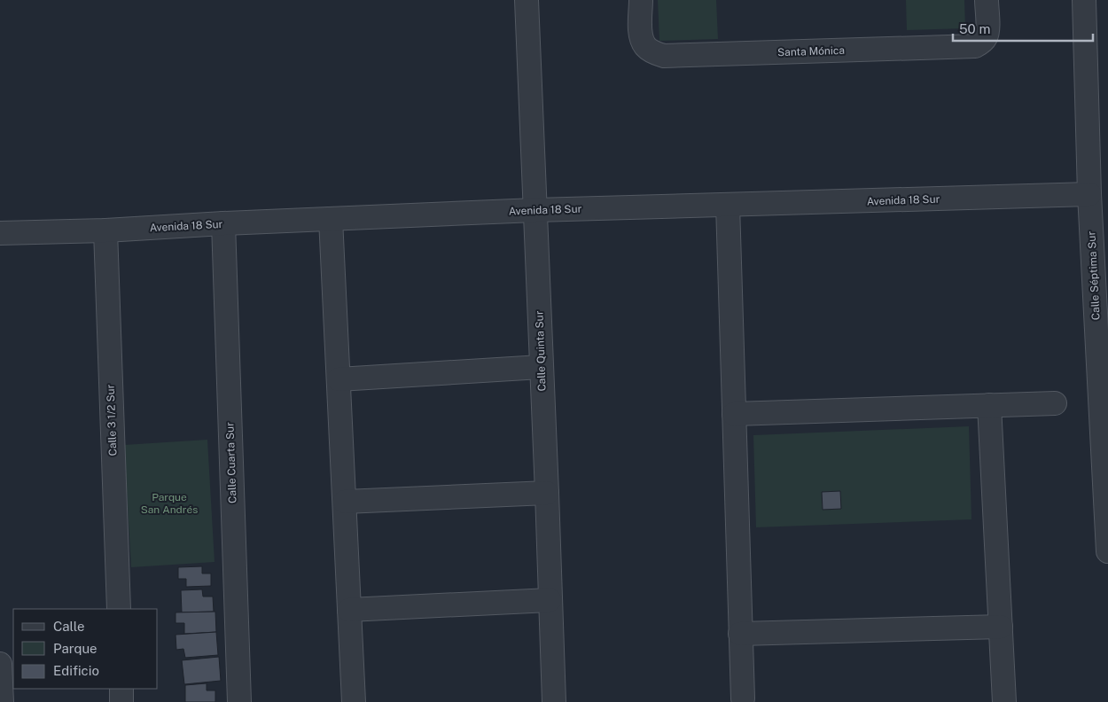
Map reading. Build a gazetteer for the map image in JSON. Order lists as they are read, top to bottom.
{
  "streets": {
    "street": [
      "Santa Mónica",
      "Avenida 18 Sur",
      "Calle Séptima Sur",
      "Calle Quinta Sur",
      "Calle 3 1/2 Sur",
      "Calle Cuarta Sur"
    ]
  },
  "crossings": [
    ["Avenida 18 Sur", "Calle Séptima Sur"],
    ["Avenida 18 Sur", "Calle Quinta Sur"],
    ["Avenida 18 Sur", "Calle 3 1/2 Sur"],
    ["Avenida 18 Sur", "Calle Cuarta Sur"]
  ],
  "parks": ["Parque San Andrés"],
  "legend": ["Calle", "Parque", "Edificio"],
  "scale_bar": "50 m"
}
